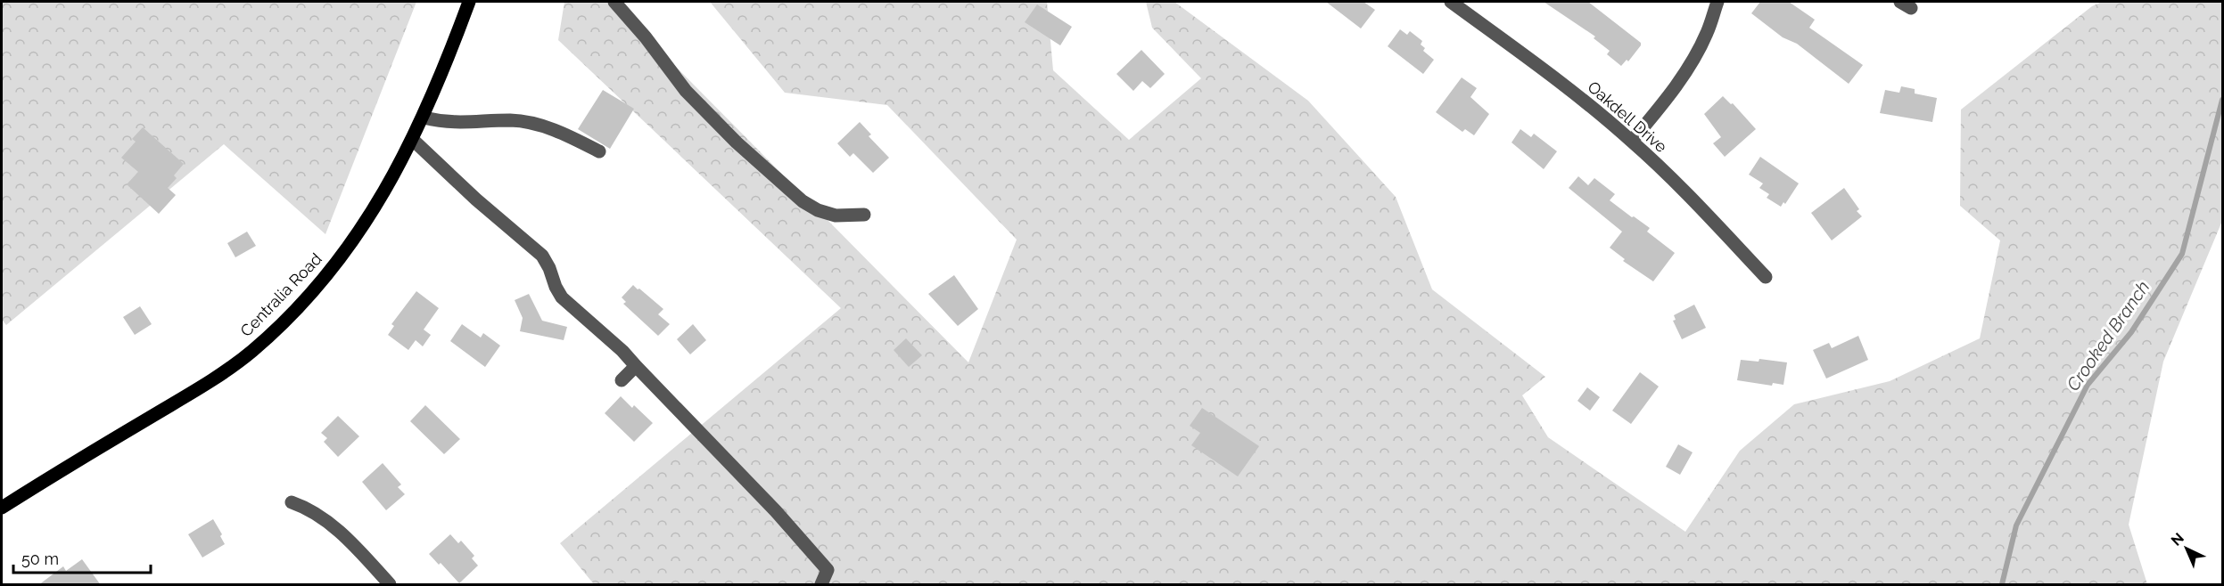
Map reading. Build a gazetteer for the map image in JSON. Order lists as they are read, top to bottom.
{
  "streets": {
    "main road": ["Centralia Road"],
    "street": ["Oakdell Drive"]
  },
  "water": ["Crooked Branch"],
  "scale_bar": "50 m",
  "north": "top left"
}
